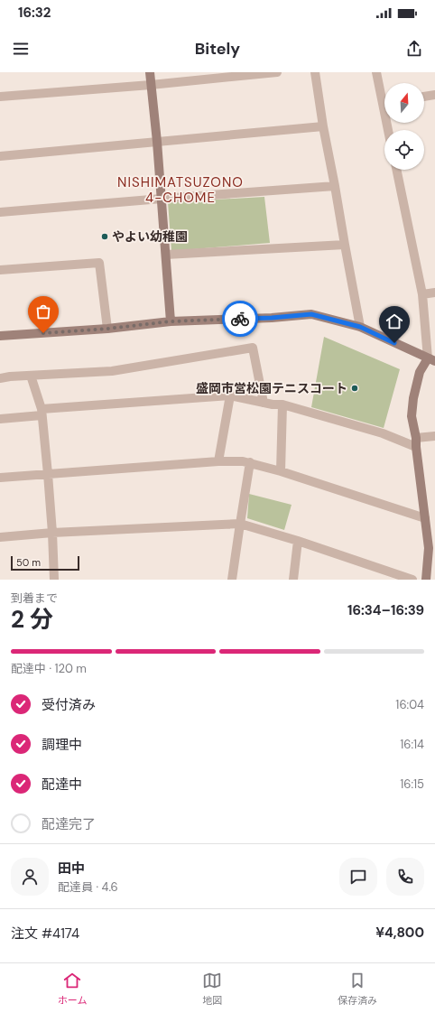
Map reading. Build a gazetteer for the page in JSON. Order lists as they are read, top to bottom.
{
  "districts": ["NISHIMATSUZONO 4-CHOME"],
  "places": ["やよい幼稚園", "盛岡市営松園テニスコート"],
  "scale_bar": "50 m",
  "north": "top",
  "page": {
    "status": "16:32",
    "header": "Bitely",
    "scale": "50 m",
    "heading": ["2 分", "到着まで", "16:34–16:39"],
    "panel": [
      "田中",
      "配達員 · 4.6",
      "注文 #4174",
      "¥4,800"
    ],
    "bar": "配達中 · 120 m",
    "list": [
      ["受付済み", "16:04"],
      ["調理中", "16:14"],
      ["配達中", "16:15"],
      "配達完了"
    ],
    "tabs": ["ホーム", "地図", "保存済み"]
  }
}
